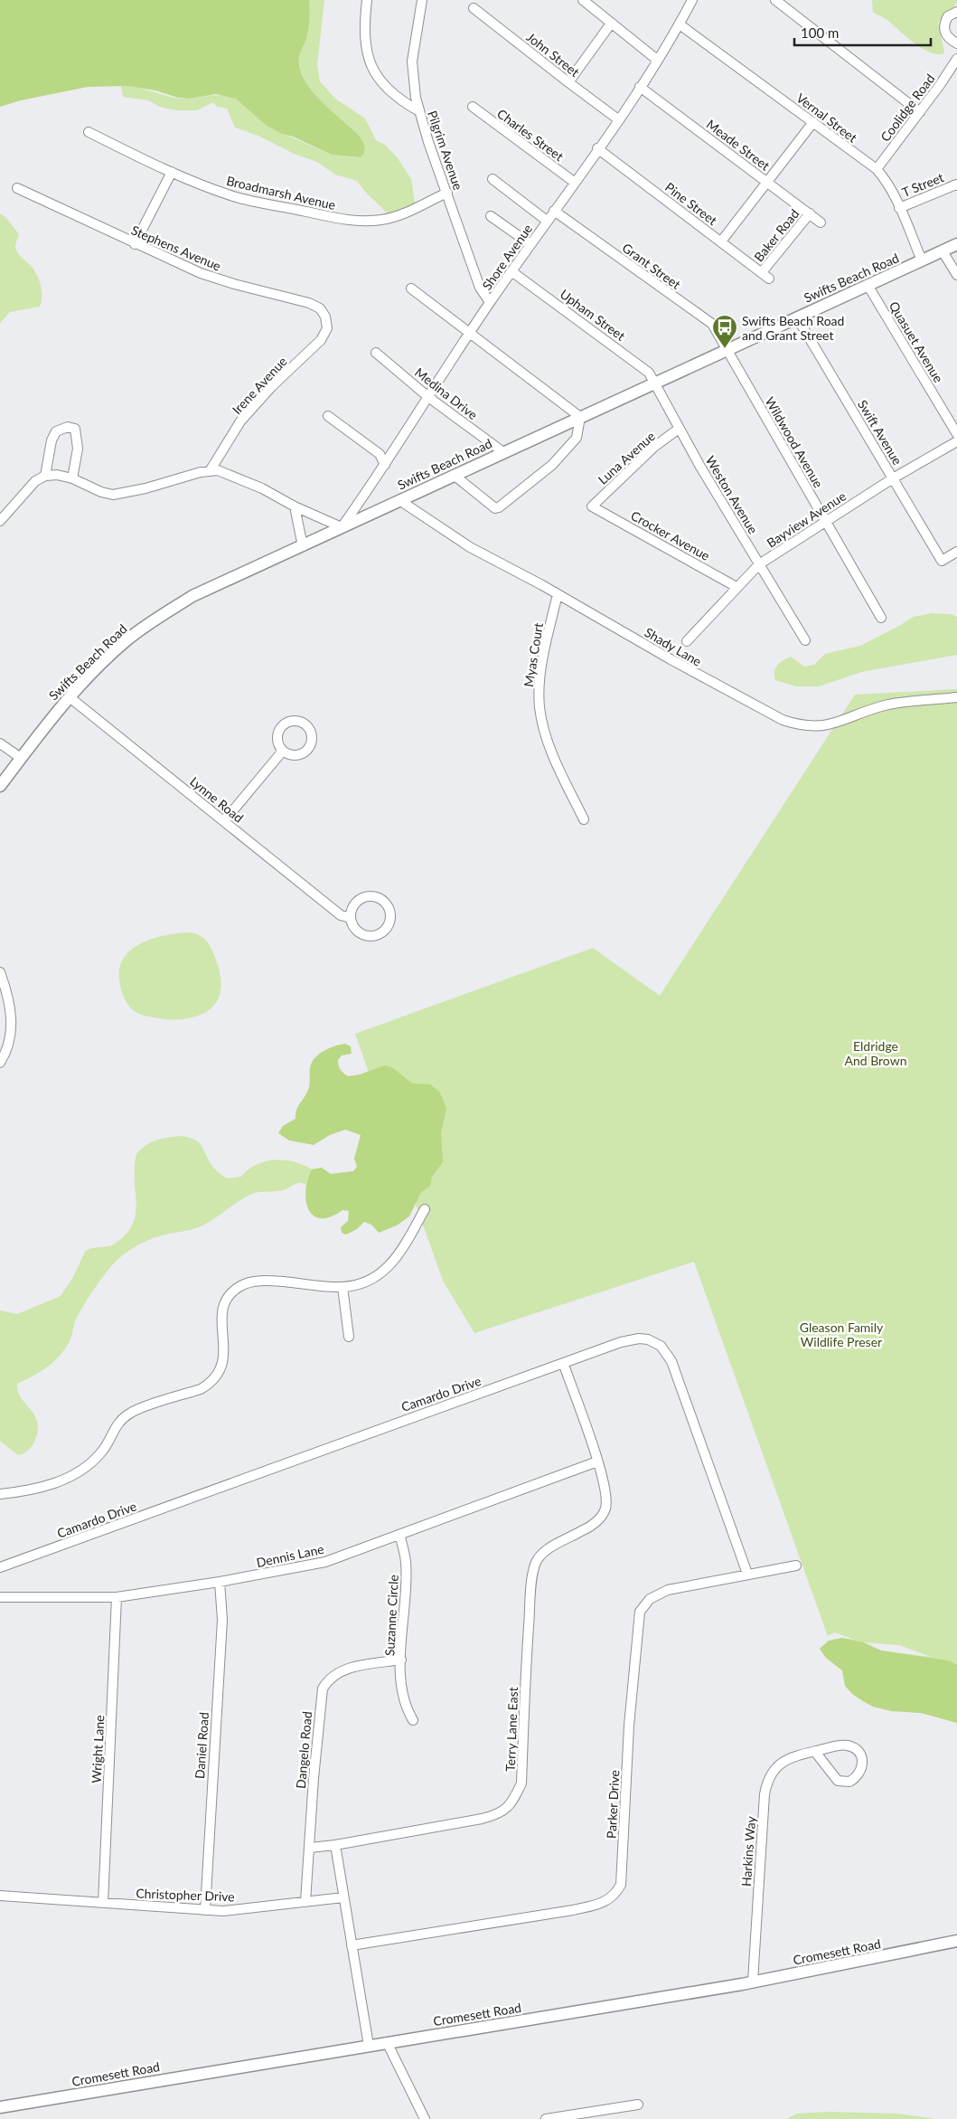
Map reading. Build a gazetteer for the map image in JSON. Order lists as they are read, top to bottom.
{
  "streets": {
    "street": [
      "John Street",
      "Coolidge Road",
      "Vernal Street",
      "Charles Street",
      "Meade Street",
      "Pilgrim Avenue",
      "T Street",
      "Broadmarsh Avenue",
      "Pine Street",
      "Baker Road",
      "Stephens Avenue",
      "Shore Avenue",
      "Grant Street",
      "Swifts Beach Road",
      "Upham Street",
      "Quasuet Avenue",
      "Irene Avenue",
      "Medina Drive",
      "Swift Avenue",
      "Wildwood Avenue",
      "Luna Avenue",
      "Weston Avenue",
      "Bayview Avenue",
      "Crocker Avenue",
      "Shady Lane",
      "Myas Court",
      "Lynne Road",
      "Camardo Drive",
      "Dennis Lane",
      "Suzanne Circle",
      "Terry Lane East",
      "Daniel Road",
      "Wright Lane",
      "Dangelo Road",
      "Parker Drive",
      "Harkins Way",
      "Christopher Drive",
      "Cromesett Road"
    ]
  },
  "crossings": [
    ["John Street", "Shore Avenue"],
    ["Coolidge Road", "Vernal Street"],
    ["Vernal Street", "T Street"],
    ["Vernal Street", "Shore Avenue"],
    ["Vernal Street", "Swifts Beach Road"],
    ["Charles Street", "Shore Avenue"],
    ["Meade Street", "Baker Road"],
    ["Meade Street", "Shore Avenue"],
    ["Pilgrim Avenue", "Broadmarsh Avenue"],
    ["Pilgrim Avenue", "Shore Avenue"],
    ["Pine Street", "Baker Road"],
    ["Pine Street", "Shore Avenue"],
    ["Stephens Avenue", "Irene Avenue"],
    ["Shore Avenue", "Grant Street"],
    ["Shore Avenue", "Swifts Beach Road"],
    ["Shore Avenue", "Upham Street"],
    ["Shore Avenue", "Medina Drive"],
    ["Grant Street", "Swifts Beach Road"],
    ["Grant Street", "Wildwood Avenue"],
    ["Swifts Beach Road", "Upham Street"],
    ["Swifts Beach Road", "Quasuet Avenue"],
    ["Swifts Beach Road", "Medina Drive"],
    ["Swifts Beach Road", "Swift Avenue"],
    ["Swifts Beach Road", "Wildwood Avenue"],
    ["Swifts Beach Road", "Weston Avenue"],
    ["Swifts Beach Road", "Shady Lane"],
    ["Swifts Beach Road", "Lynne Road"],
    ["Upham Street", "Weston Avenue"],
    ["Swift Avenue", "Bayview Avenue"],
    ["Wildwood Avenue", "Bayview Avenue"],
    ["Luna Avenue", "Weston Avenue"],
    ["Luna Avenue", "Crocker Avenue"],
    ["Weston Avenue", "Bayview Avenue"],
    ["Bayview Avenue", "Crocker Avenue"],
    ["Shady Lane", "Myas Court"],
    ["Camardo Drive", "Terry Lane East"],
    ["Camardo Drive", "Parker Drive"],
    ["Dennis Lane", "Suzanne Circle"],
    ["Dennis Lane", "Terry Lane East"],
    ["Dennis Lane", "Daniel Road"],
    ["Dennis Lane", "Wright Lane"],
    ["Suzanne Circle", "Dangelo Road"],
    ["Terry Lane East", "Dangelo Road"],
    ["Daniel Road", "Christopher Drive"],
    ["Wright Lane", "Christopher Drive"],
    ["Dangelo Road", "Christopher Drive"],
    ["Harkins Way", "Cromesett Road"]
  ],
  "parks": ["Eldridge And Brown", "Gleason Family Wildlife Preser"],
  "places": {
    "bus stop": ["Swifts Beach Road and Grant Street"]
  },
  "scale_bar": "100 m"
}
